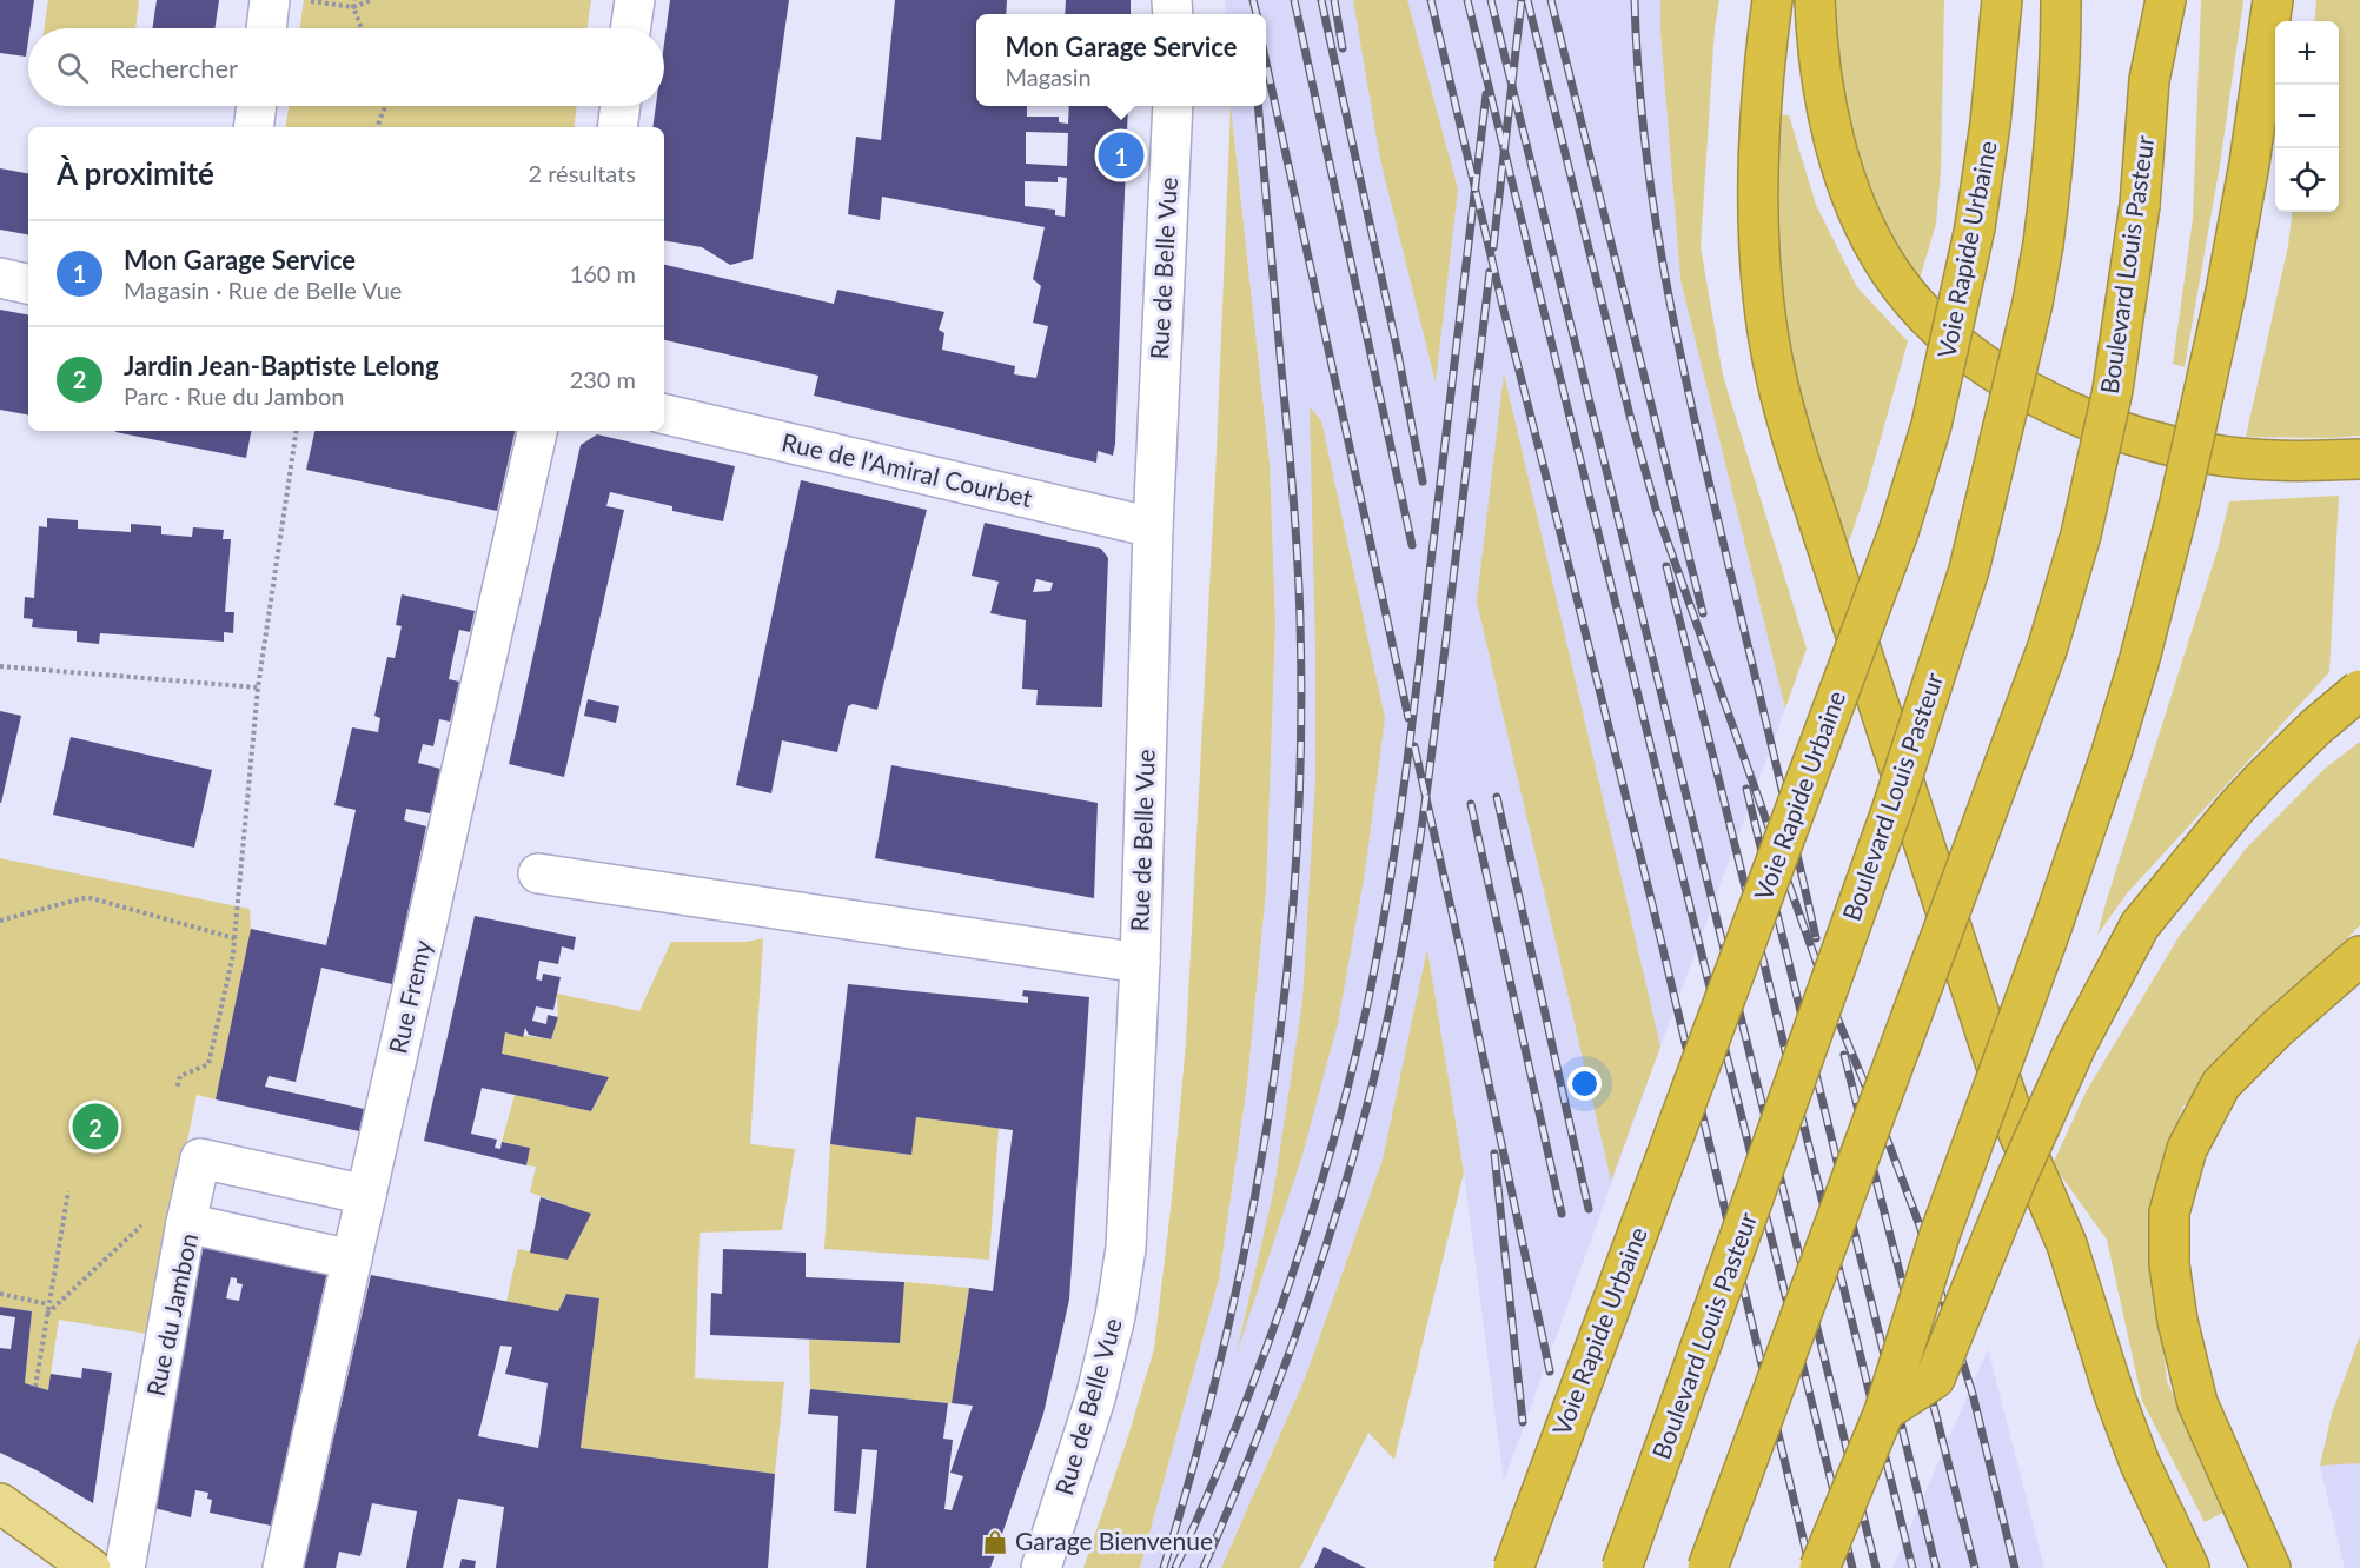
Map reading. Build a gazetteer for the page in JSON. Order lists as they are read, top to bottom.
{
  "streets": {
    "highway": ["Voie Rapide Urbaine", "Boulevard Louis Pasteur"],
    "street": [
      "Rue de Belle Vue",
      "Rue de l'Amiral Courbet",
      "Rue Fremy",
      "Rue du Jambon"
    ]
  },
  "crossings": [
    ["Rue de Belle Vue", "Rue de l'Amiral Courbet"],
    ["Rue Fremy", "Rue du Jambon"]
  ],
  "places": {
    "shop": ["Garage Bienvenue"]
  },
  "page": {
    "popup": ["Mon Garage Service", "Magasin"],
    "map_buttons": ["+", "−"],
    "search": "Rechercher",
    "heading": ["À proximité", "2 résultats"],
    "pins": ["1", "2"],
    "list": [
      {
        "mark": "1",
        "name": "Mon Garage Service",
        "note": "Magasin · Rue de Belle Vue",
        "value": "160 m"
      },
      {
        "mark": "2",
        "name": "Jardin Jean-Baptiste Lelong",
        "note": "Parc · Rue du Jambon",
        "value": "230 m"
      }
    ]
  }
}
